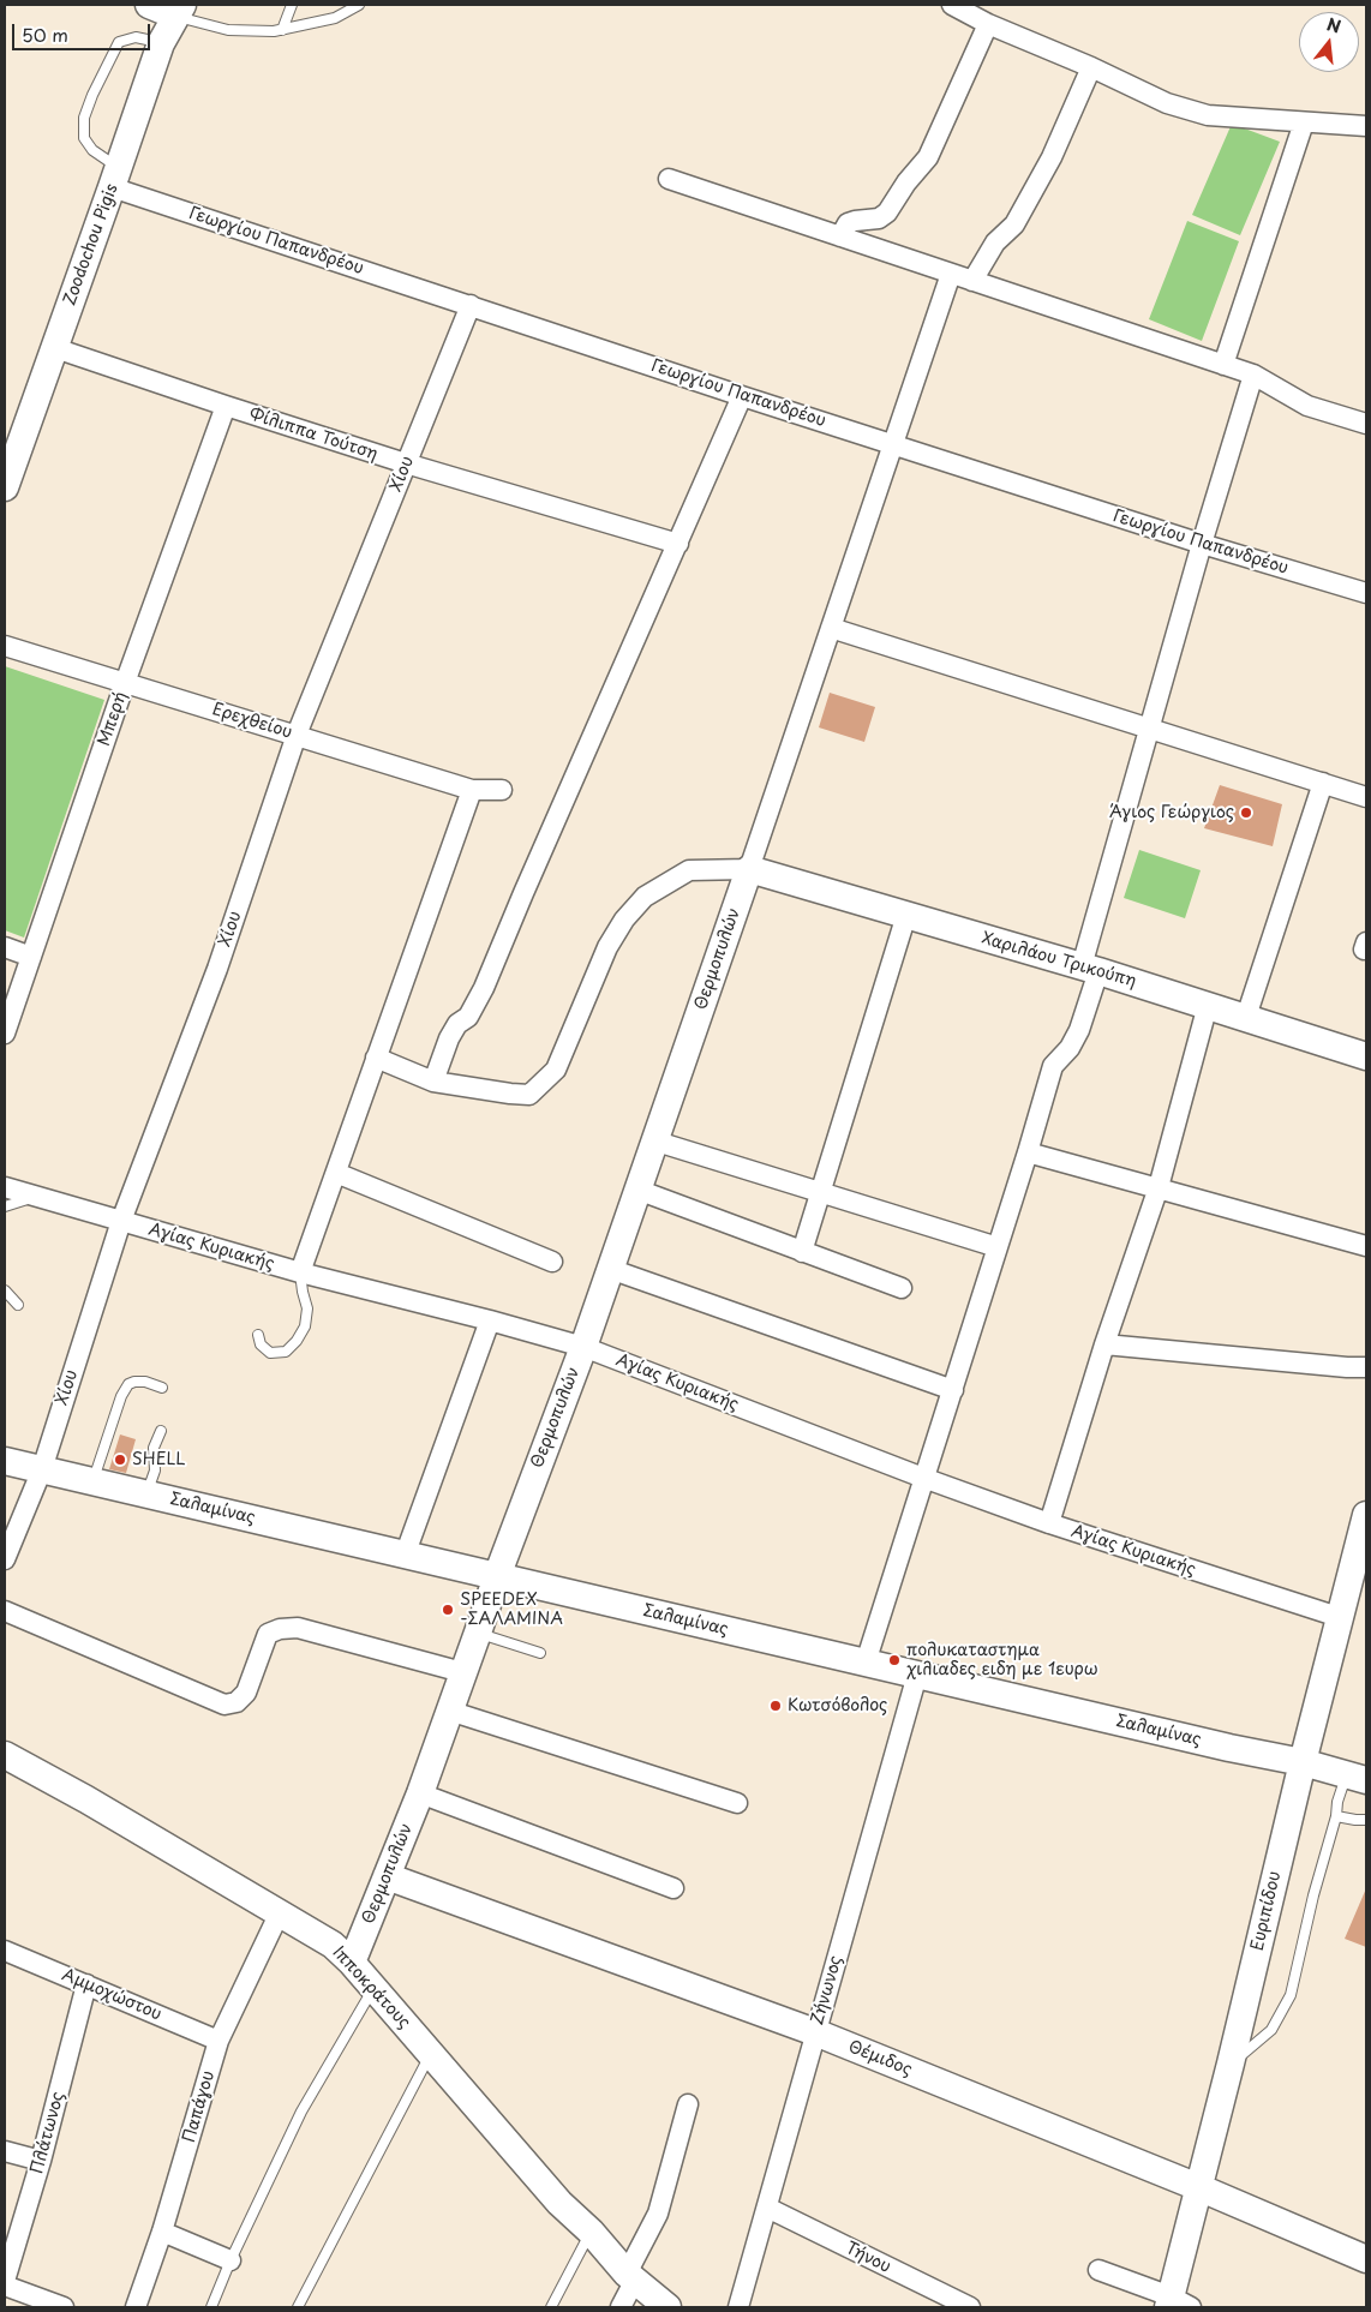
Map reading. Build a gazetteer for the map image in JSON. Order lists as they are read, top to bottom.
{
  "streets": {
    "street": [
      "Γεωργίου Παπανδρέου",
      "Zoodochou Pigis",
      "Φίλιππα Τούτση",
      "Χίου",
      "Μπερή",
      "Ερεχθείου",
      "Θερμοπυλών",
      "Χαριλάου Τρικούπη",
      "Αγίας Κυριακής",
      "Σαλαμίνας",
      "Ευριπίδου",
      "Ιπποκράτους",
      "Ζήνωνος",
      "Αμμοχώστου",
      "Θέμιδος",
      "Παπάγου",
      "Πλάτωνος",
      "Τήνου"
    ]
  },
  "crossings": [
    ["Γεωργίου Παπανδρέου", "Zoodochou Pigis"],
    ["Γεωργίου Παπανδρέου", "Χίου"],
    ["Zoodochou Pigis", "Φίλιππα Τούτση"],
    ["Φίλιππα Τούτση", "Χίου"],
    ["Φίλιππα Τούτση", "Μπερή"],
    ["Χίου", "Ερεχθείου"],
    ["Χίου", "Αγίας Κυριακής"],
    ["Χίου", "Σαλαμίνας"],
    ["Μπερή", "Ερεχθείου"],
    ["Θερμοπυλών", "Χαριλάου Τρικούπη"],
    ["Θερμοπυλών", "Αγίας Κυριακής"],
    ["Θερμοπυλών", "Σαλαμίνας"],
    ["Θερμοπυλών", "Ιπποκράτους"],
    ["Θερμοπυλών", "Θέμιδος"],
    ["Αγίας Κυριακής", "Ευριπίδου"],
    ["Σαλαμίνας", "Ευριπίδου"],
    ["Σαλαμίνας", "Ζήνωνος"],
    ["Ευριπίδου", "Θέμιδος"],
    ["Ιπποκράτους", "Παπάγου"],
    ["Ζήνωνος", "Θέμιδος"],
    ["Ζήνωνος", "Τήνου"],
    ["Αμμοχώστου", "Παπάγου"],
    ["Αμμοχώστου", "Πλάτωνος"]
  ],
  "places": [
    "Άγιος Γεώργιος",
    "SHELL",
    "SPEEDEX -ΣΑΛΑΜΙΝΑ",
    "πολυκαταστημα χιλιαδες ειδη με 1ευρω",
    "Κωτσόβολος"
  ],
  "scale_bar": "50 m",
  "north": "top"
}
